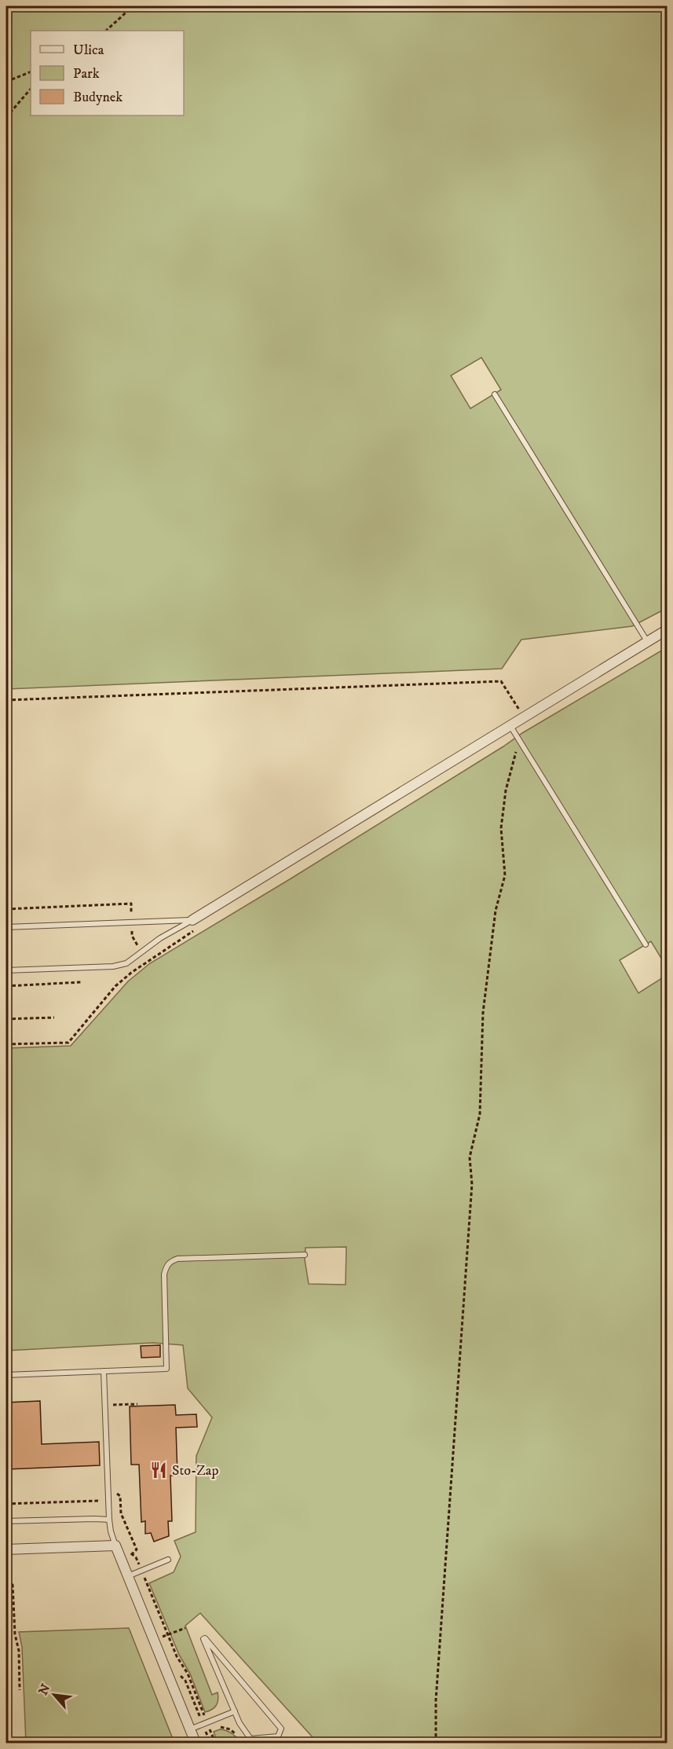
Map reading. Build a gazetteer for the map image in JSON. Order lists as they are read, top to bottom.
{
  "places": {
    "restaurant": ["Sto-Zap"]
  },
  "legend": ["Ulica", "Park", "Budynek"],
  "north": "top left"
}
